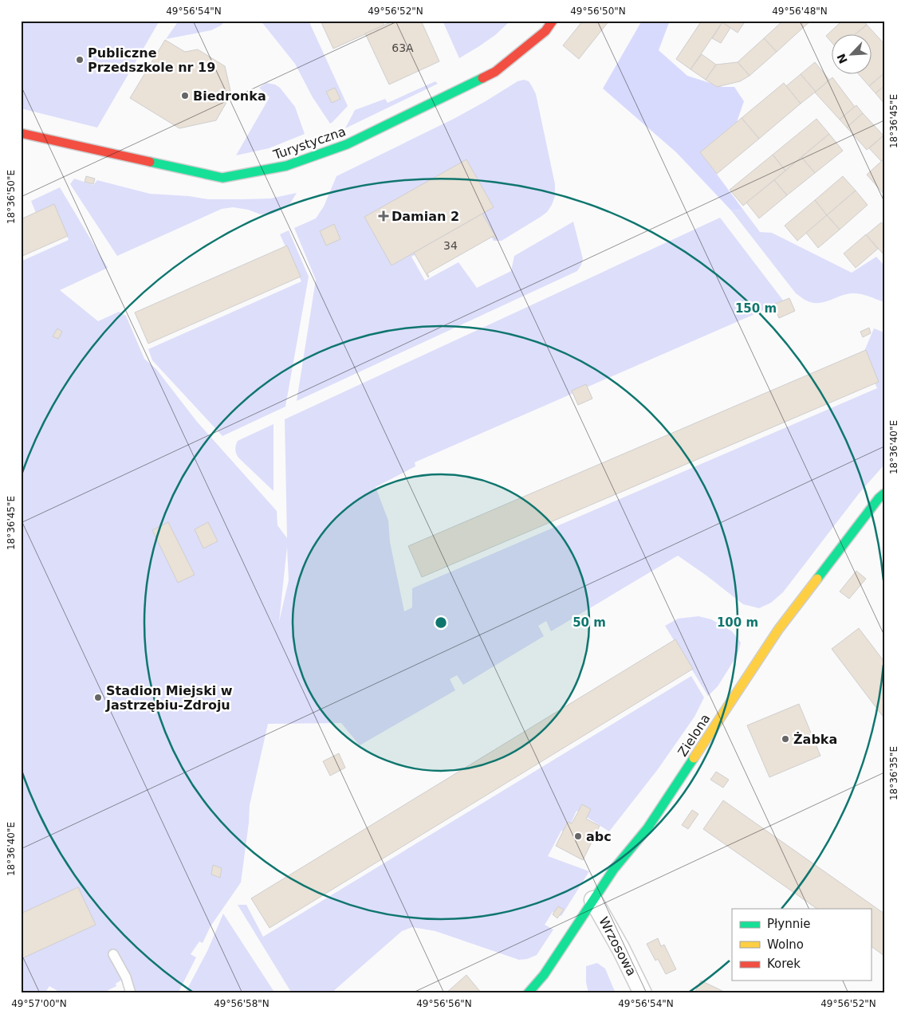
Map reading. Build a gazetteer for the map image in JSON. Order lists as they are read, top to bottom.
{
  "streets": {
    "street": ["Turystyczna", "Zielona", "Wrzosowa"]
  },
  "crossings": [
    ["Zielona", "Wrzosowa"]
  ],
  "places": {
    "other": [
      "Publiczne Przedszkole nr 19",
      "Biedronka",
      "Stadion Miejski w Jastrzębiu-Zdroju",
      "Żabka",
      "abc"
    ],
    "health": ["Damian 2"]
  },
  "house_numbers": ["63A", "34"],
  "legend": ["Płynnie", "Wolno", "Korek"],
  "north": "bottom left",
  "coordinates": [
    "49°56'54\"N",
    "49°56'52\"N",
    "49°56'50\"N",
    "49°56'48\"N",
    "18°36'45\"E",
    "18°36'50\"E",
    "18°36'40\"E",
    "18°36'35\"E",
    "49°57'00\"N",
    "49°56'58\"N",
    "49°56'56\"N"
  ],
  "rings": ["150 m", "50 m", "100 m"]
}
